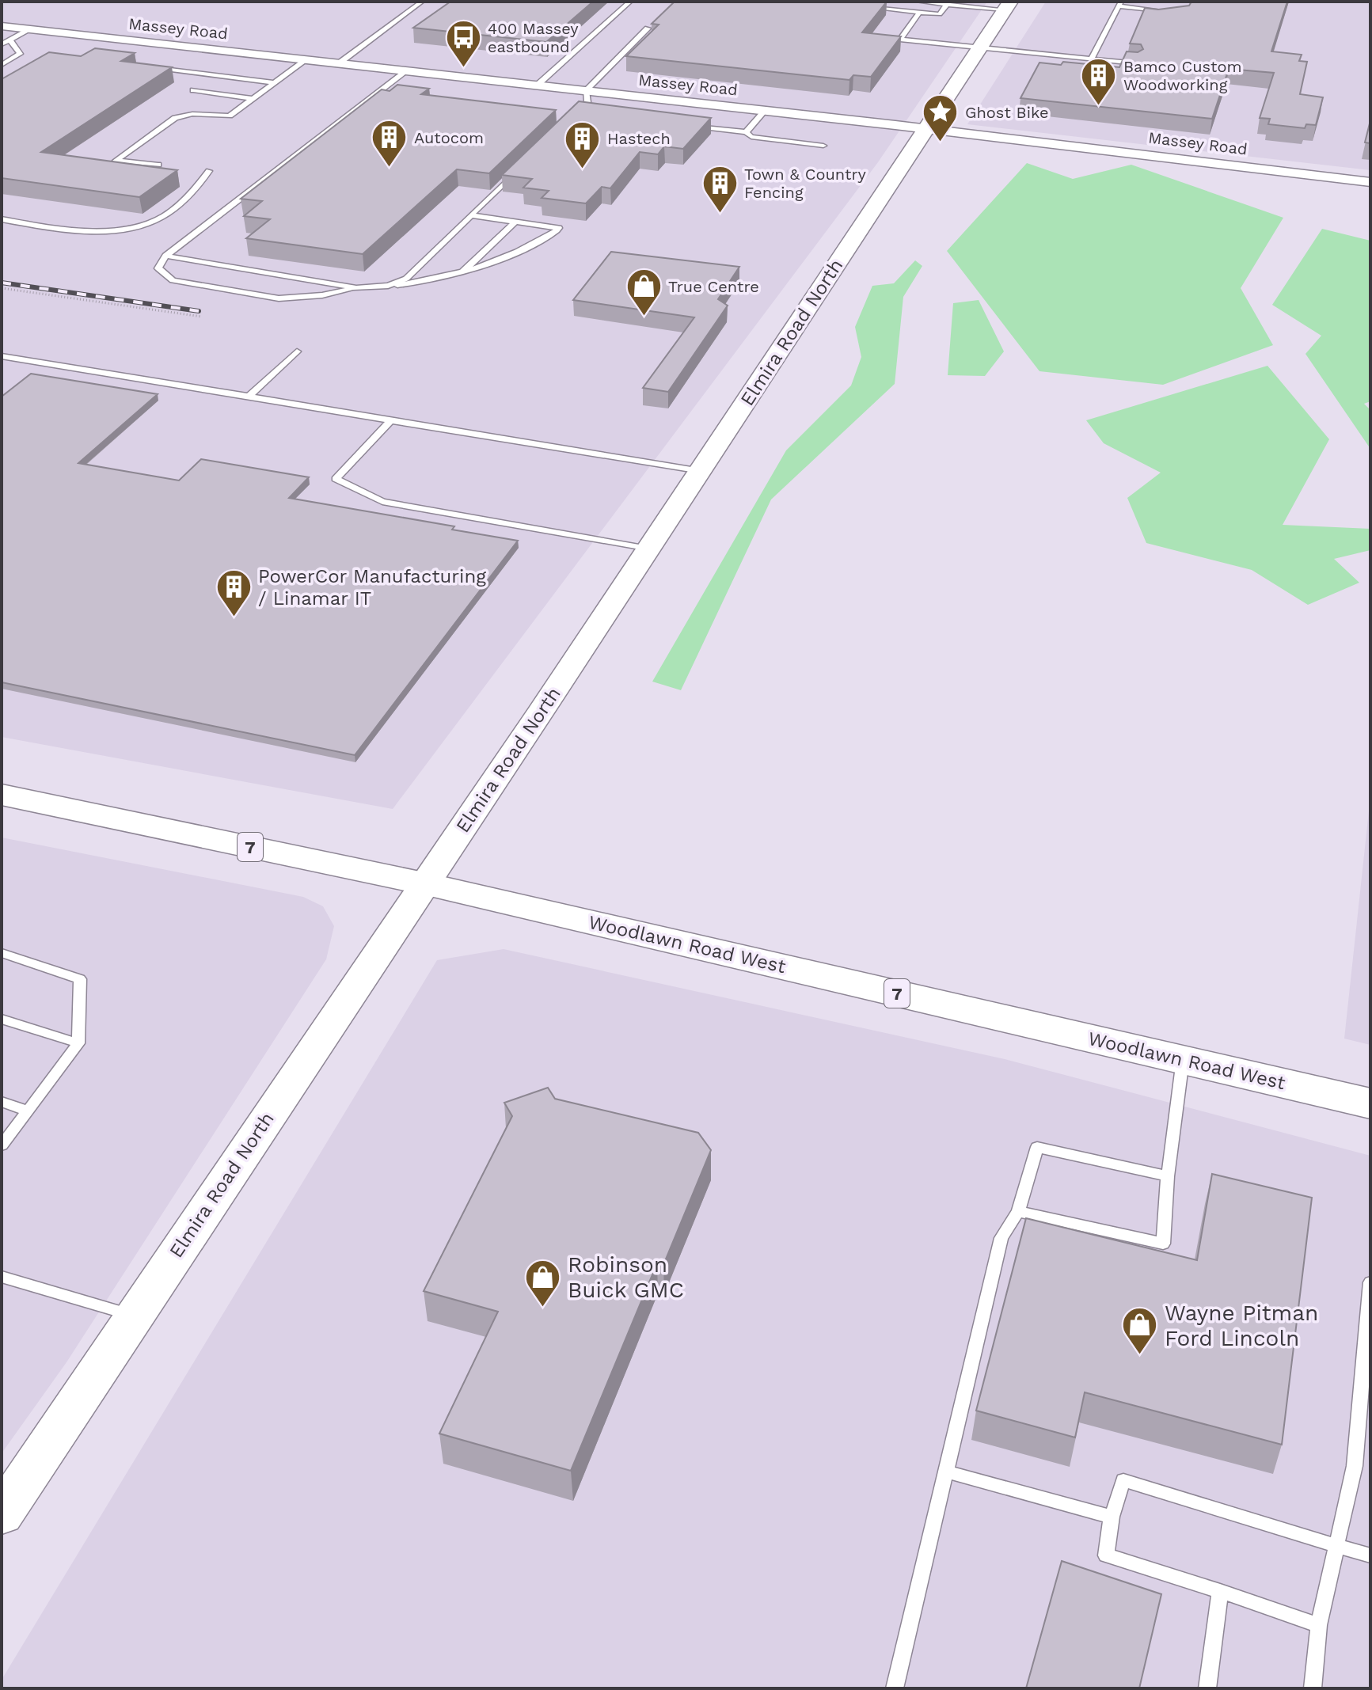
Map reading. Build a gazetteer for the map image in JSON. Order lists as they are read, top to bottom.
{
  "streets": {
    "main road": ["Elmira Road North", "7", "Woodlawn Road West"],
    "street": ["Massey Road"]
  },
  "crossings": [
    ["Massey Road", "Elmira Road North"],
    ["Elmira Road North", "Woodlawn Road West"]
  ],
  "places": {
    "bus stop": ["400 Massey eastbound"],
    "building": [
      "Bamco Custom Woodworking",
      "Autocom",
      "Hastech",
      "Town & Country Fencing",
      "PowerCor Manufacturing / Linamar IT"
    ],
    "place": ["Ghost Bike"],
    "shop": ["True Centre", "Robinson Buick GMC", "Wayne Pitman Ford Lincoln"]
  }
}
